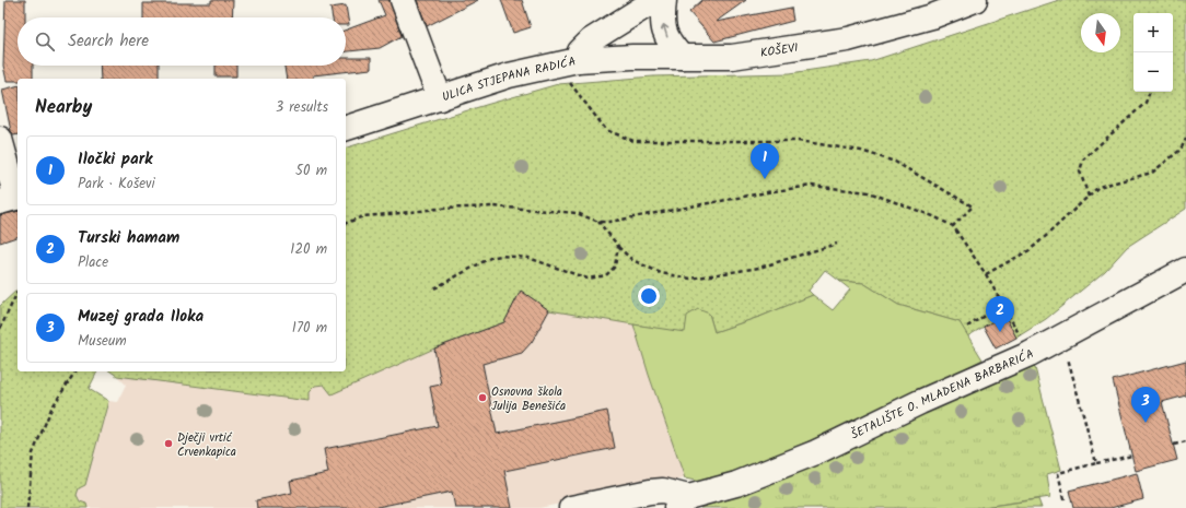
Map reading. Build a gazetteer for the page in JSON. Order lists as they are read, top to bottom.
{
  "streets": {
    "street": ["KOŠEVI", "ULICA STJEPANA RADIĆA", "ŠETALIŠTE O. MLADENA BARBARIĆA"]
  },
  "crossings": [
    ["KOŠEVI", "ULICA STJEPANA RADIĆA"]
  ],
  "places": ["Osnovna škola Julija Benešića", "Dječji vrtić Crvenkapica"],
  "north": "bottom",
  "page": {
    "map_buttons": ["+", "−"],
    "search": "Search here",
    "heading": ["Nearby", "3 results"],
    "list": [
      {
        "mark": "1",
        "name": "Iločki park",
        "note": "Park · Koševi",
        "value": "50 m"
      },
      {
        "mark": "2",
        "name": "Turski hamam",
        "note": "Place",
        "value": "120 m"
      },
      {
        "mark": "3",
        "name": "Muzej grada Iloka",
        "note": "Museum",
        "value": "170 m"
      }
    ],
    "pins": ["1", "2", "3"]
  }
}
